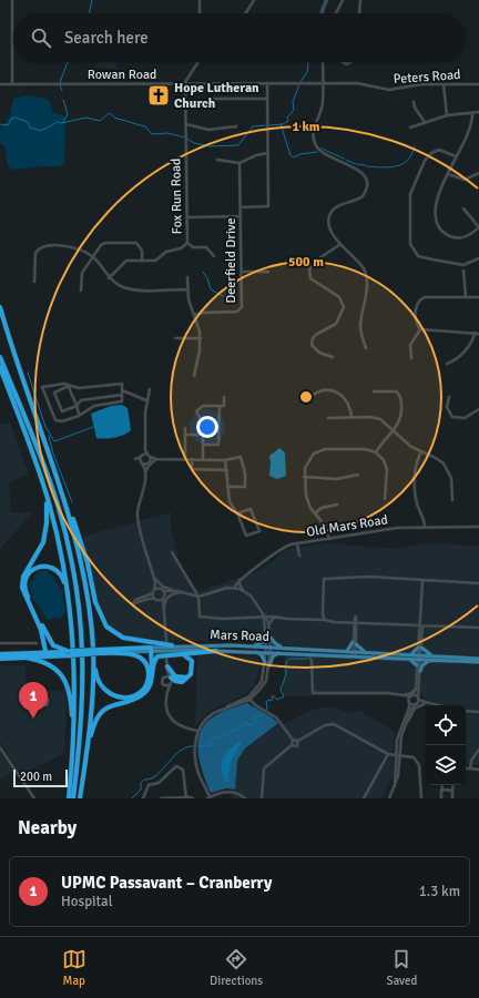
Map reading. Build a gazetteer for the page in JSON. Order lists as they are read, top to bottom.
{
  "streets": {
    "highway": ["Mars Road"],
    "street": [
      "Rowan Road",
      "Peters Road",
      "Fox Run Road",
      "Deerfield Drive",
      "Old Mars Road"
    ]
  },
  "crossings": [
    ["Rowan Road", "Peters Road"],
    ["Rowan Road", "Fox Run Road"]
  ],
  "places": {
    "church": ["Hope Lutheran Church"]
  },
  "scale_bar": "200 m",
  "page": {
    "search": "Search here",
    "pins": "1",
    "scale": "200 m",
    "heading": "Nearby",
    "list": [
      {
        "mark": "1",
        "name": "UPMC Passavant – Cranberry",
        "note": "Hospital",
        "value": "1.3 km"
      }
    ],
    "nav": ["Map", "Directions", "Saved"]
  },
  "rings": ["1 km", "500 m"]
}
